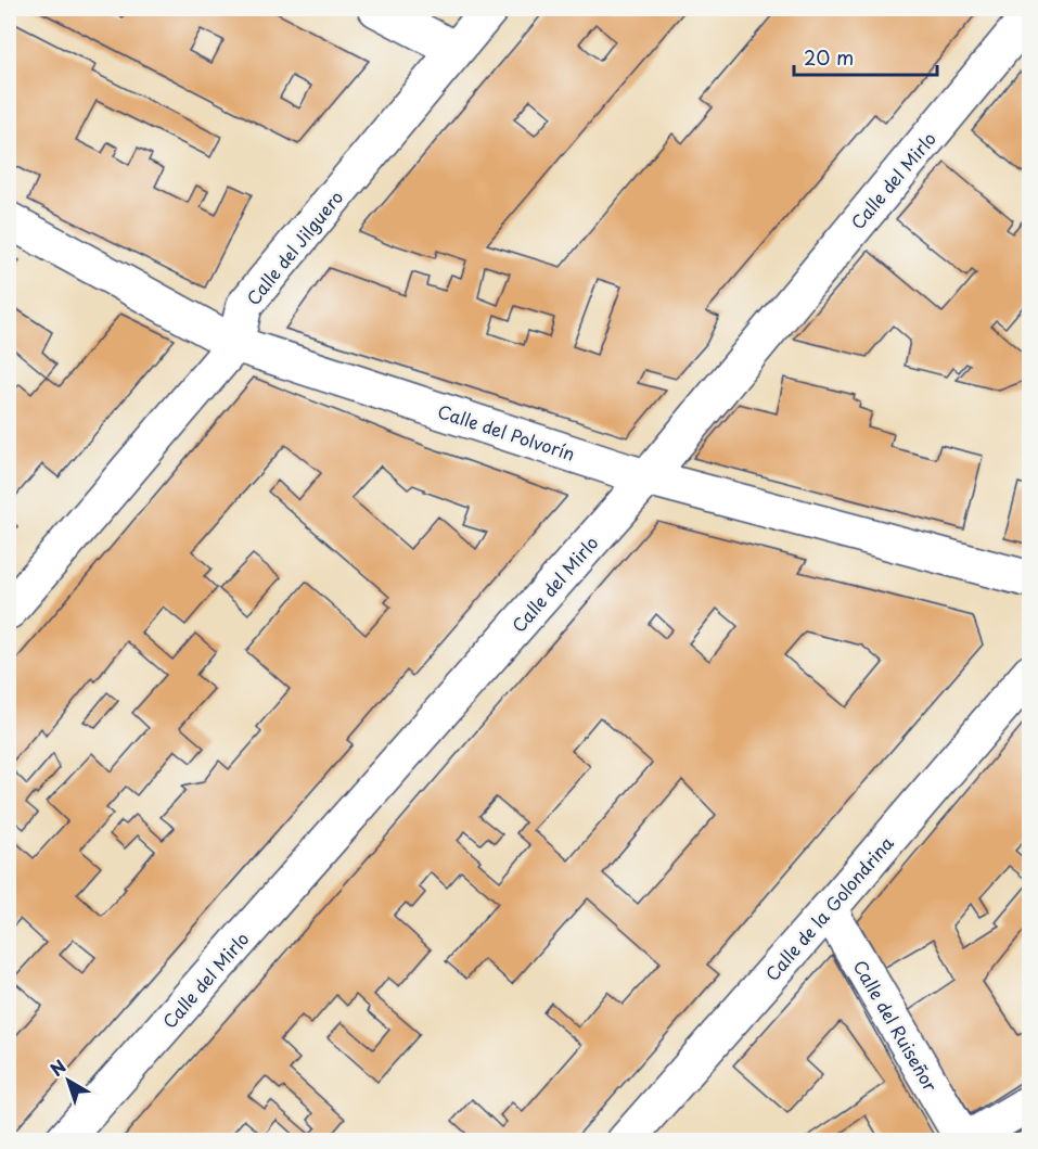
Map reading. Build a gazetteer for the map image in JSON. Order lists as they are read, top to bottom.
{
  "streets": {
    "street": [
      "Calle del Mirlo",
      "Calle del Jilguero",
      "Calle del Polvorín",
      "Calle de la Golondrina",
      "Calle del Ruiseñor"
    ]
  },
  "crossings": [
    ["Calle del Mirlo", "Calle del Polvorín"],
    ["Calle del Jilguero", "Calle del Polvorín"],
    ["Calle de la Golondrina", "Calle del Ruiseñor"]
  ],
  "scale_bar": "20 m",
  "north": "top left"
}
